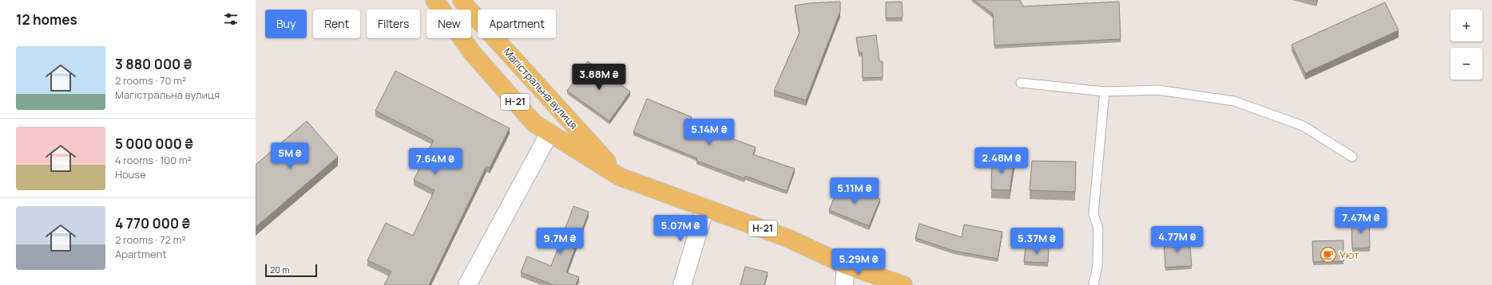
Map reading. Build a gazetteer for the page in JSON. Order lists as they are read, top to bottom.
{
  "streets": {
    "main road": ["Магістральна вулиця", "Н-21"]
  },
  "places": {
    "cafe": ["Уют"]
  },
  "scale_bar": "20 m",
  "page": {
    "heading": "12 homes",
    "map_buttons": ["+", "−"],
    "chip": [
      "Buy",
      "Rent",
      "Filters",
      "New",
      "Apartment"
    ],
    "list": [
      {
        "name": "3 880 000 ₴",
        "note": "2 rooms · 70 m² · Магістральна вулиця"
      },
      {
        "name": "5 000 000 ₴",
        "note": "4 rooms · 100 m² · House"
      },
      {
        "name": "4 770 000 ₴",
        "note": "2 rooms · 72 m² · Apartment"
      }
    ],
    "price": [
      "3.88M ₴",
      "5.14M ₴",
      "5M ₴",
      "2.48M ₴",
      "7.64M ₴",
      "5.11M ₴",
      "7.47M ₴",
      "5.07M ₴",
      "4.77M ₴",
      "9.7M ₴",
      "5.37M ₴",
      "5.29M ₴"
    ],
    "scale": "20 m"
  }
}
